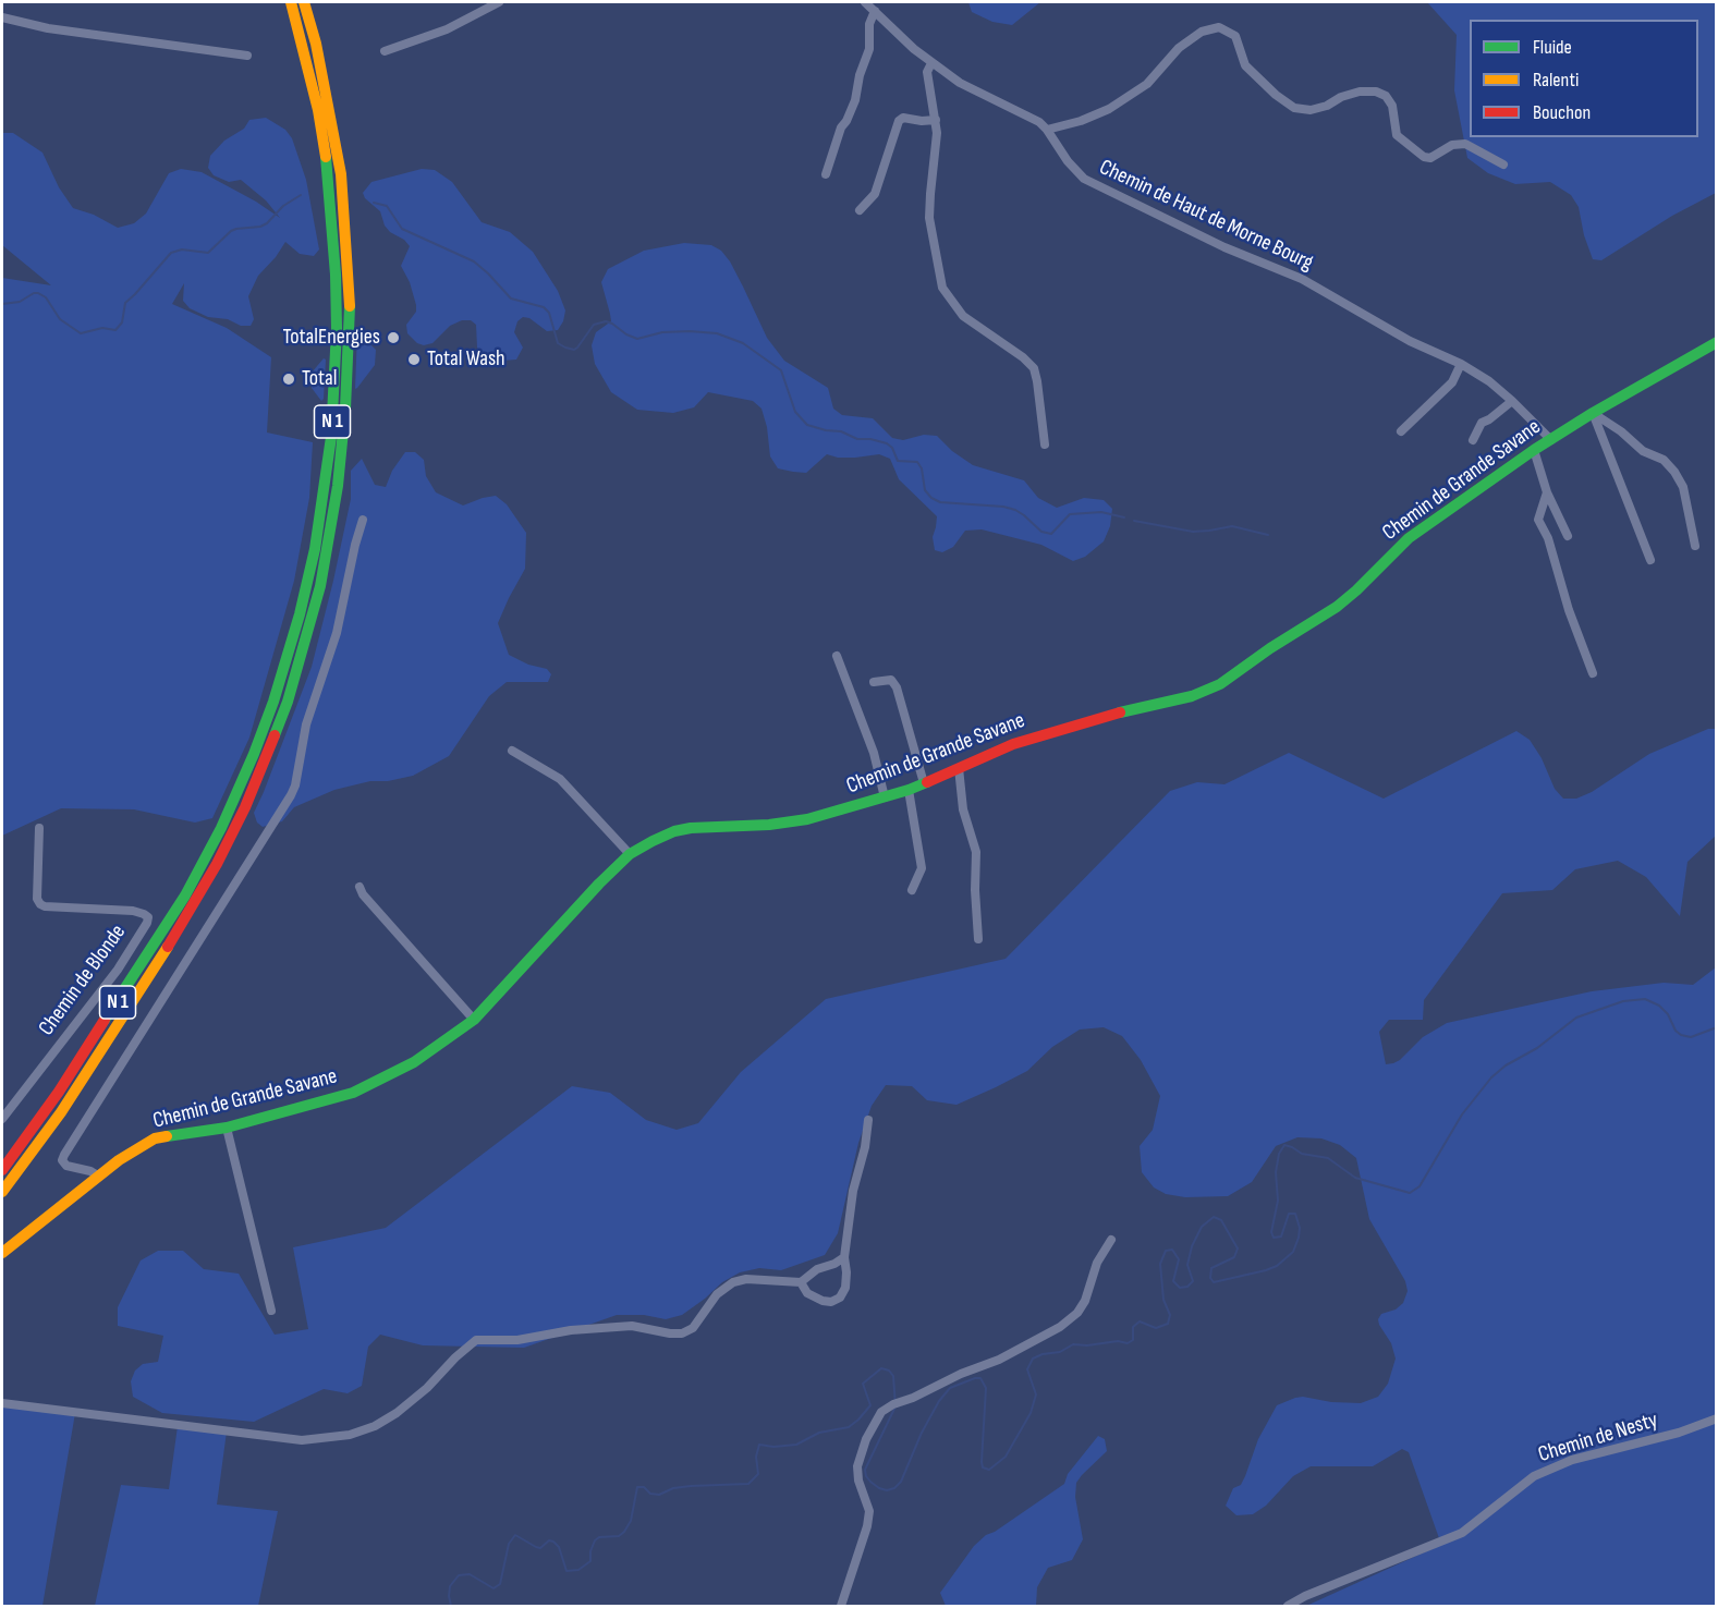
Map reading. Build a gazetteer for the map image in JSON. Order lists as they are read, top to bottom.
{
  "streets": {
    "main road": ["N 1", "Chemin de Grande Savane"],
    "street": ["Chemin de Haut de Morne Bourg", "Chemin de Blonde", "Chemin de Nesty"]
  },
  "crossings": [
    ["Chemin de Haut de Morne Bourg", "Chemin de Grande Savane"]
  ],
  "places": ["TotalEnergies", "Total Wash", "Total"],
  "legend": ["Fluide", "Ralenti", "Bouchon"]
}
